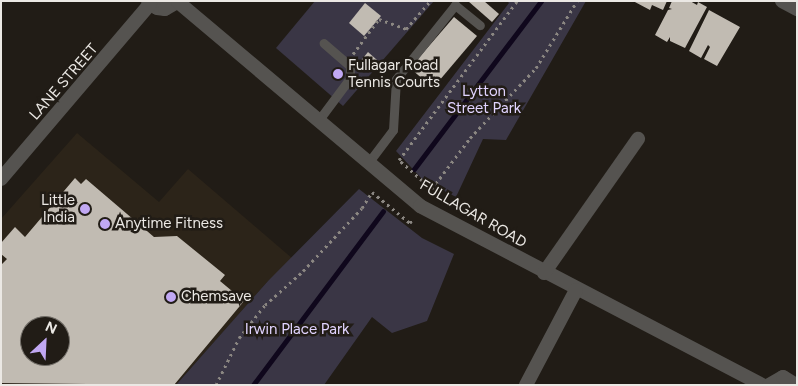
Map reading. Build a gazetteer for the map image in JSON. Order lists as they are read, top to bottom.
{
  "streets": {
    "street": ["LANE STREET", "FULLAGAR ROAD"]
  },
  "parks": ["Lytton Street Park", "Irwin Place Park"],
  "places": [
    "Fullagar Road Tennis Courts",
    "Little India",
    "Anytime Fitness",
    "Chemsave"
  ],
  "north": "top right"
}
